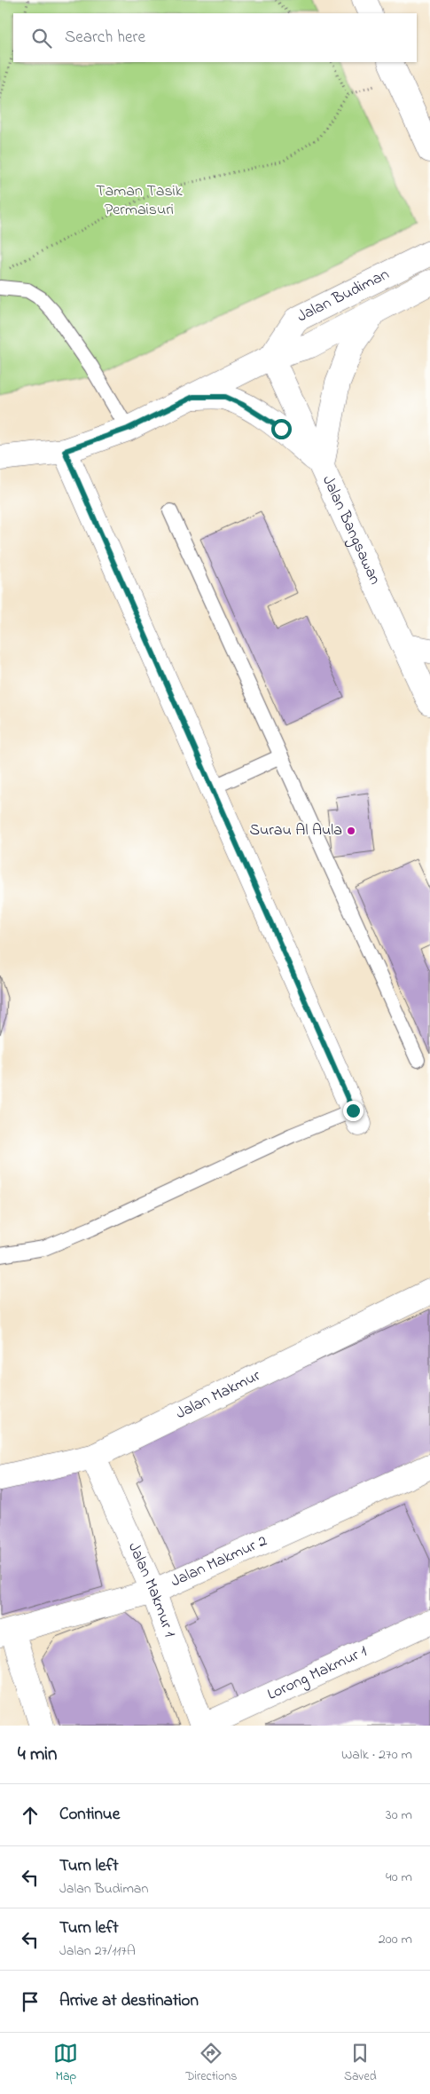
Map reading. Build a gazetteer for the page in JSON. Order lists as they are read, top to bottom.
{
  "streets": {
    "street": [
      "Jalan Budiman",
      "Jalan Bangsawan",
      "Jalan Makmur",
      "Jalan Makmur 2",
      "Jalan Makmur 1",
      "Lorong Makmur 1"
    ]
  },
  "crossings": [
    ["Jalan Budiman", "Jalan Bangsawan"],
    ["Jalan Makmur", "Jalan Makmur 1"],
    ["Jalan Makmur 2", "Jalan Makmur 1"],
    ["Jalan Makmur 1", "Lorong Makmur 1"]
  ],
  "parks": ["Taman Tasik Permaisuri"],
  "places": ["Surau Al Aula"],
  "page": {
    "search": "Search here",
    "heading": ["4 min", "Walk · 270 m"],
    "list": [
      ["Continue", "30 m"],
      ["Turn left", "Jalan Budiman", "40 m"],
      ["Turn left", "Jalan 27/117A", "200 m"],
      "Arrive at destination"
    ],
    "nav": ["Map", "Directions", "Saved"]
  }
}
